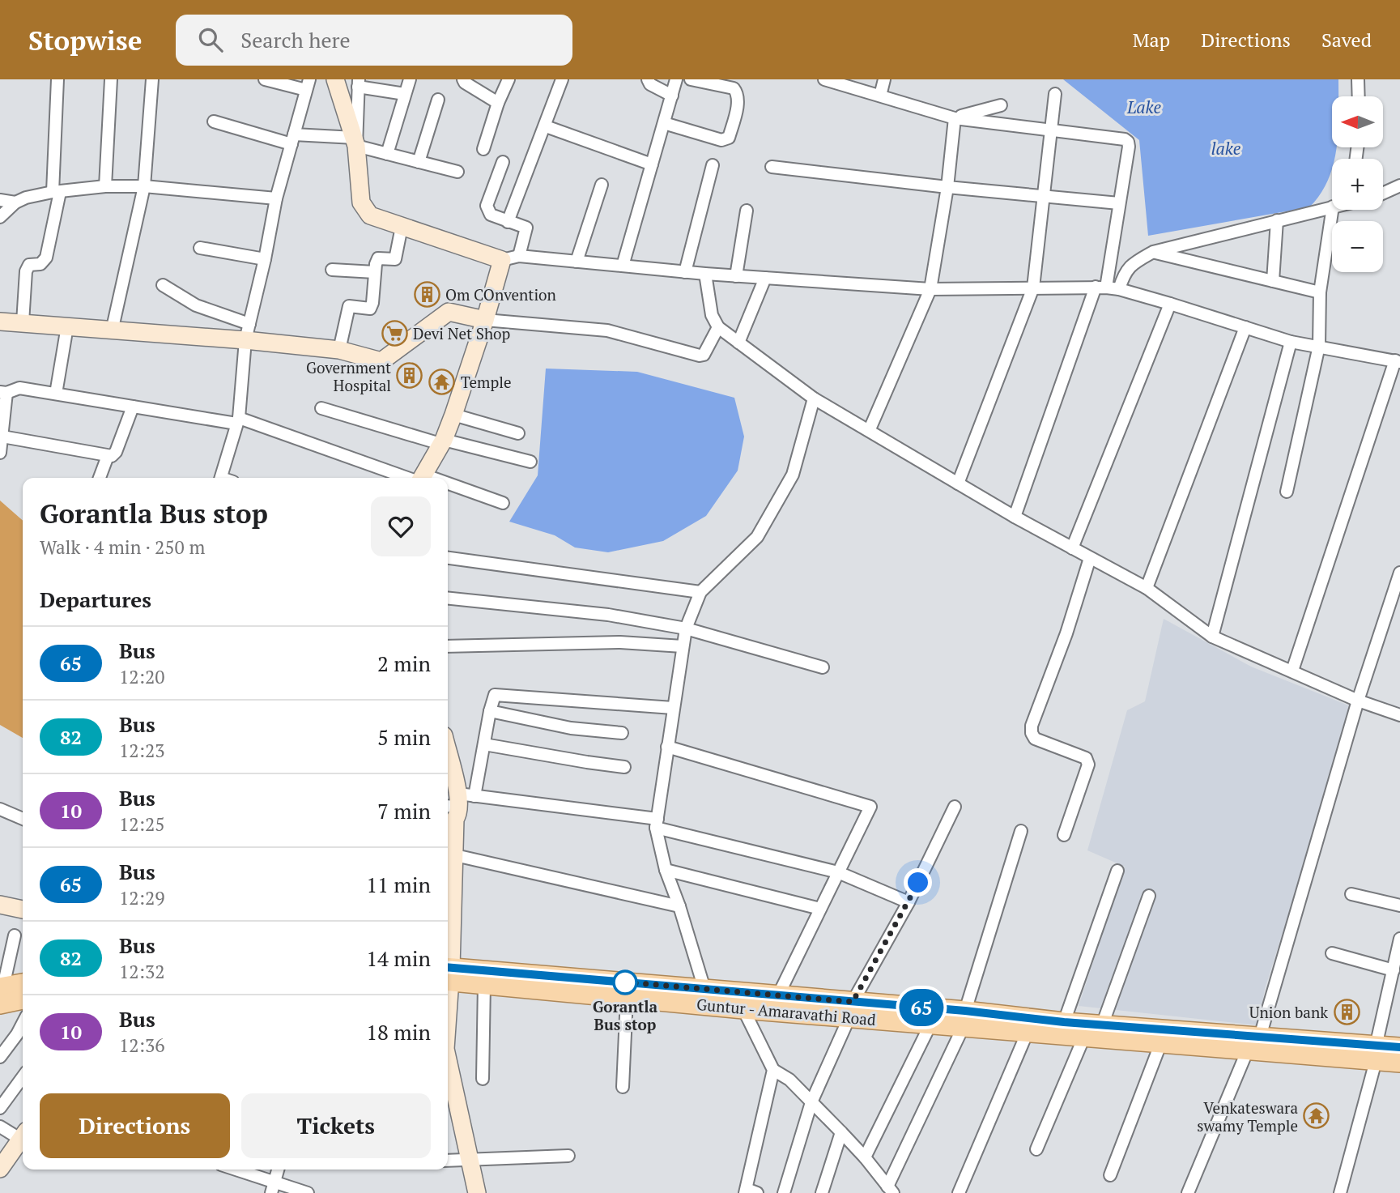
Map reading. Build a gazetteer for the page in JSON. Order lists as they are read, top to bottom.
{
  "streets": {
    "main road": ["Guntur - Amaravathi Road"]
  },
  "water": ["Lake", "lake"],
  "places": {
    "building": ["Om COnvention", "Government Hospital", "Union bank"],
    "supermarket": ["Devi Net Shop"],
    "temple": ["Temple", "Venkateswara swamy Temple"],
    "other": ["Gorantla Bus stop"]
  },
  "lines": ["bus line 65"],
  "north": "left",
  "page": {
    "header": "Stopwise",
    "search": "Search here",
    "nav": ["Map", "Directions", "Saved"],
    "on_map": "65",
    "map_buttons": ["+", "−"],
    "heading": [
      ["Gorantla Bus stop", "Walk · 4 min · 250 m"],
      "Departures"
    ],
    "list": [
      {
        "mark": "65",
        "name": "Bus",
        "note": "12:20",
        "value": "2 min"
      },
      {
        "mark": "82",
        "name": "Bus",
        "note": "12:23",
        "value": "5 min"
      },
      {
        "mark": "10",
        "name": "Bus",
        "note": "12:25",
        "value": "7 min"
      },
      {
        "mark": "65",
        "name": "Bus",
        "note": "12:29",
        "value": "11 min"
      },
      {
        "mark": "82",
        "name": "Bus",
        "note": "12:32",
        "value": "14 min"
      },
      {
        "mark": "10",
        "name": "Bus",
        "note": "12:36",
        "value": "18 min"
      }
    ],
    "buttons": ["Directions", "Tickets"]
  }
}
